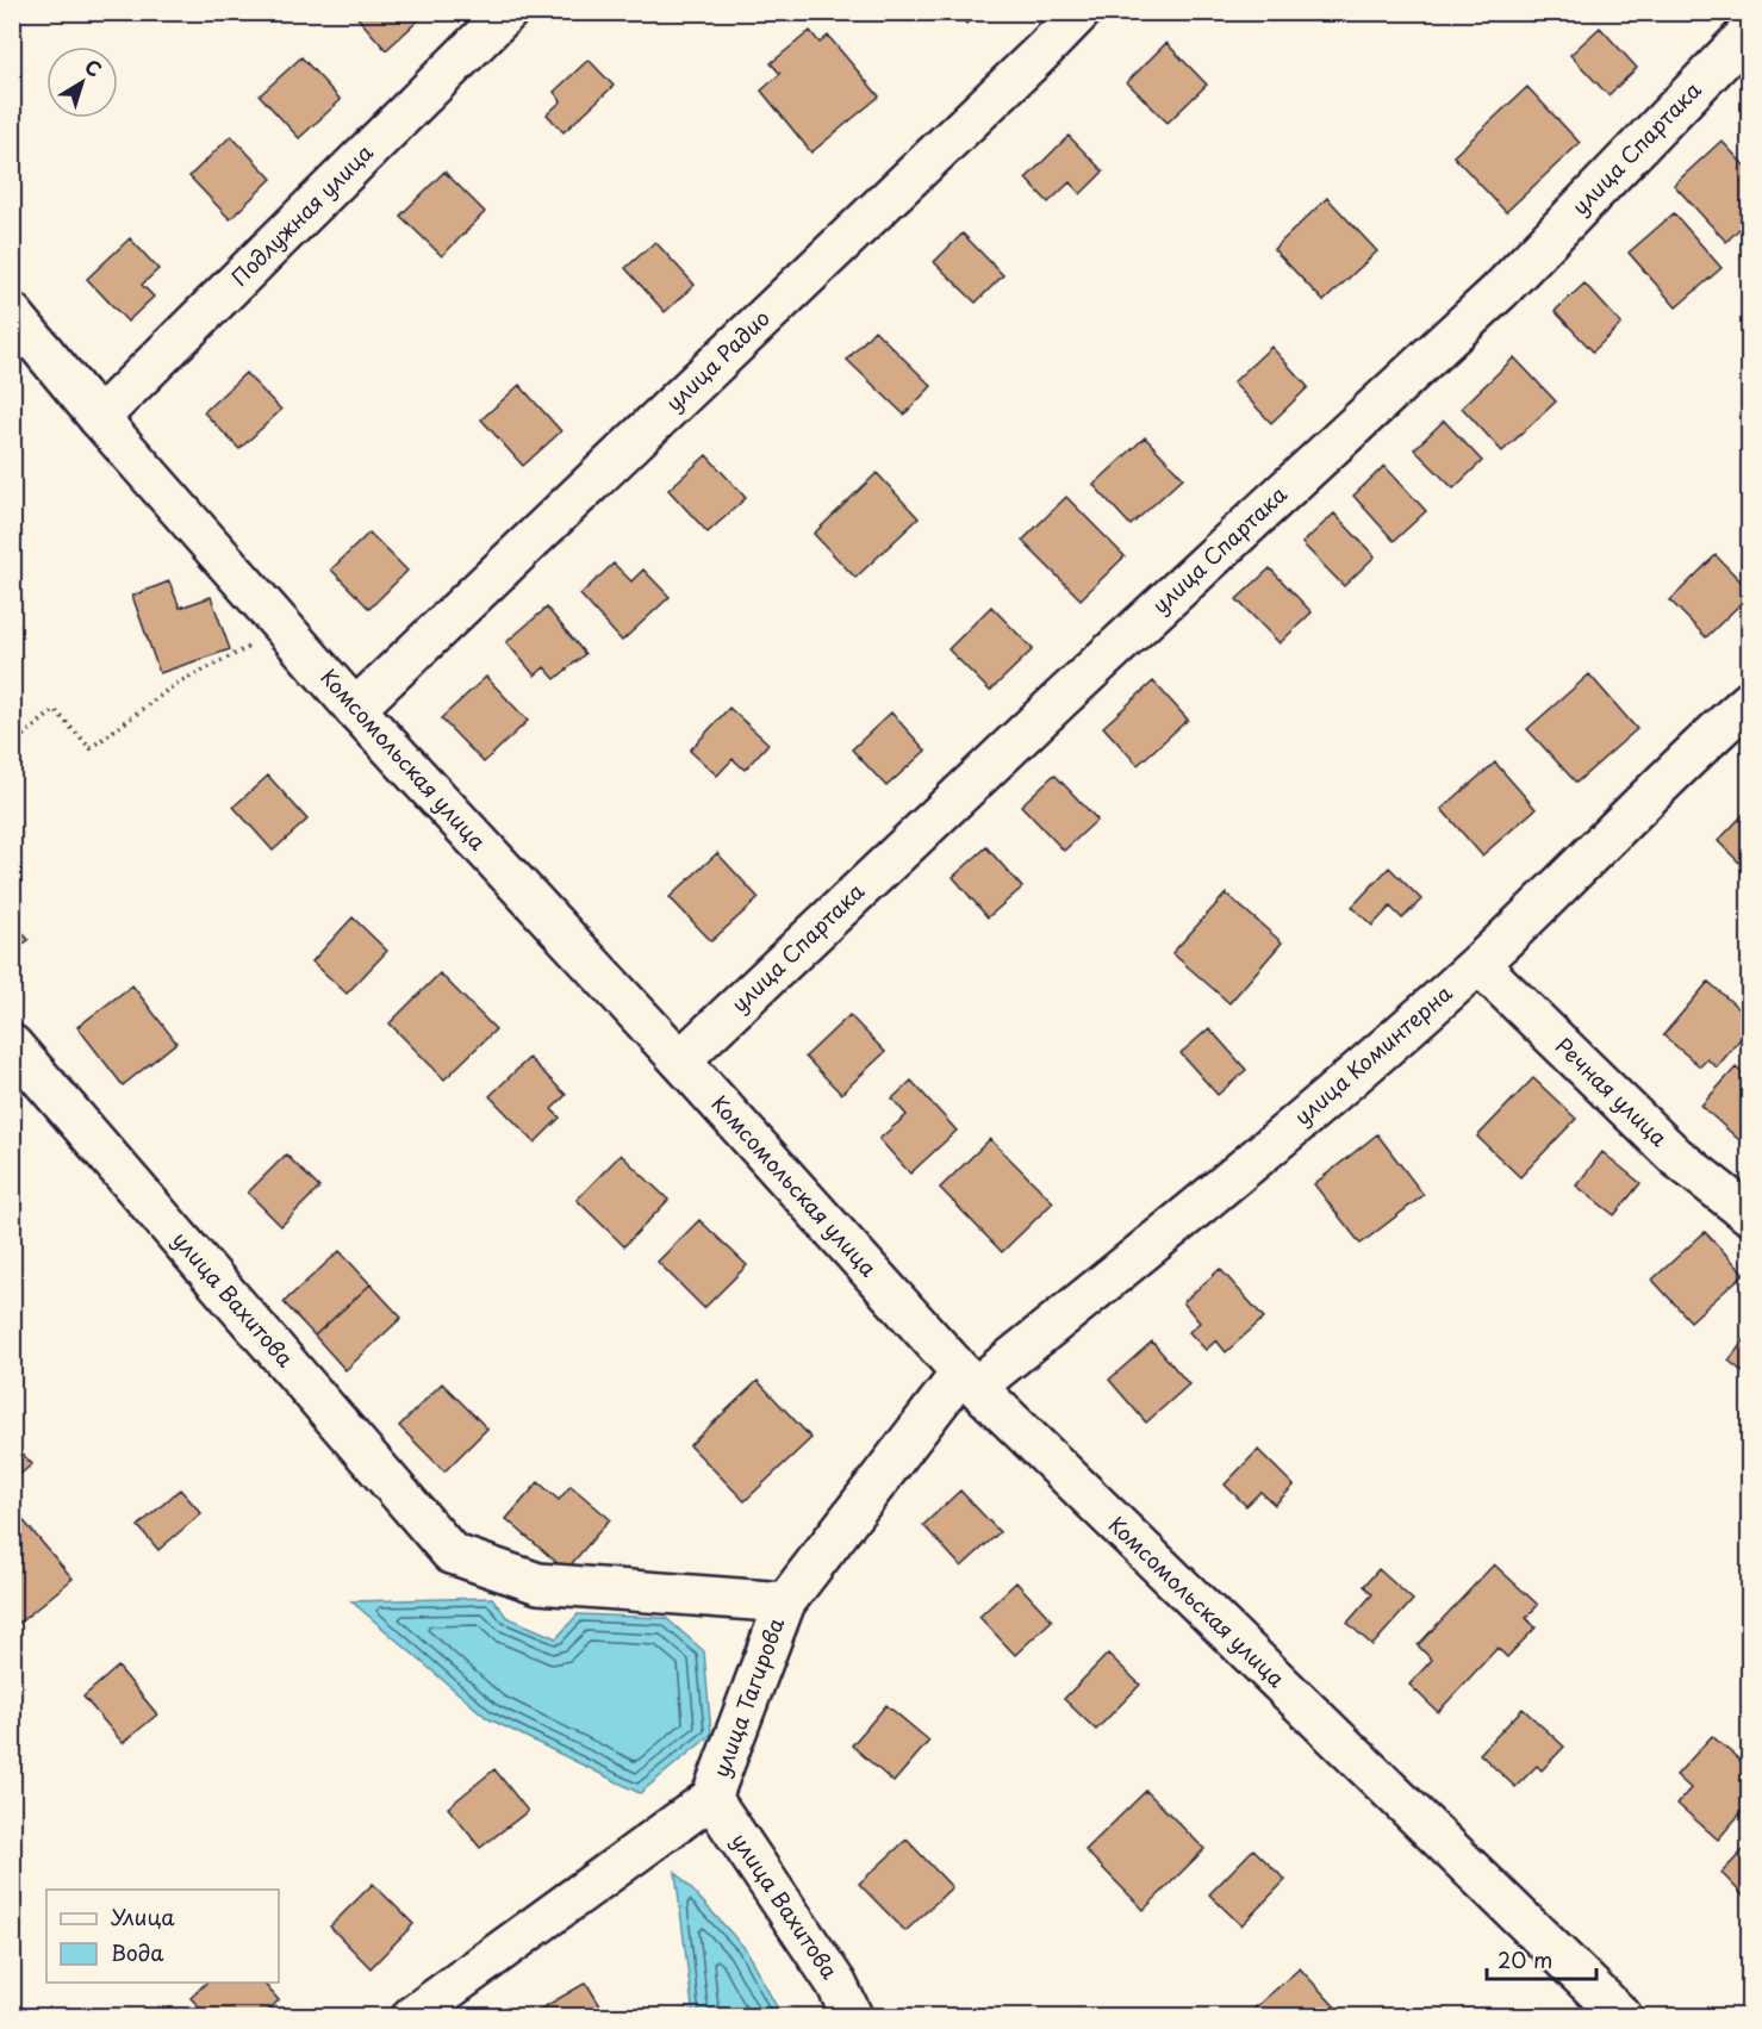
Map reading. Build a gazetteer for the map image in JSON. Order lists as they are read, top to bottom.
{
  "streets": {
    "street": [
      "улица Спартака",
      "Подлужная улица",
      "улица Радио",
      "Комсомольская улица",
      "улица Коминтерна",
      "Речная улица",
      "улица Вахитова",
      "улица Тагирова"
    ]
  },
  "crossings": [
    ["улица Спартака", "Комсомольская улица"],
    ["Подлужная улица", "Комсомольская улица"],
    ["улица Радио", "Комсомольская улица"],
    ["Комсомольская улица", "улица Коминтерна"],
    ["Комсомольская улица", "улица Тагирова"],
    ["улица Коминтерна", "Речная улица"],
    ["улица Коминтерна", "улица Тагирова"],
    ["улица Вахитова", "улица Тагирова"]
  ],
  "legend": ["Улица", "Вода"],
  "scale_bar": "20 m",
  "north": "top right"
}
